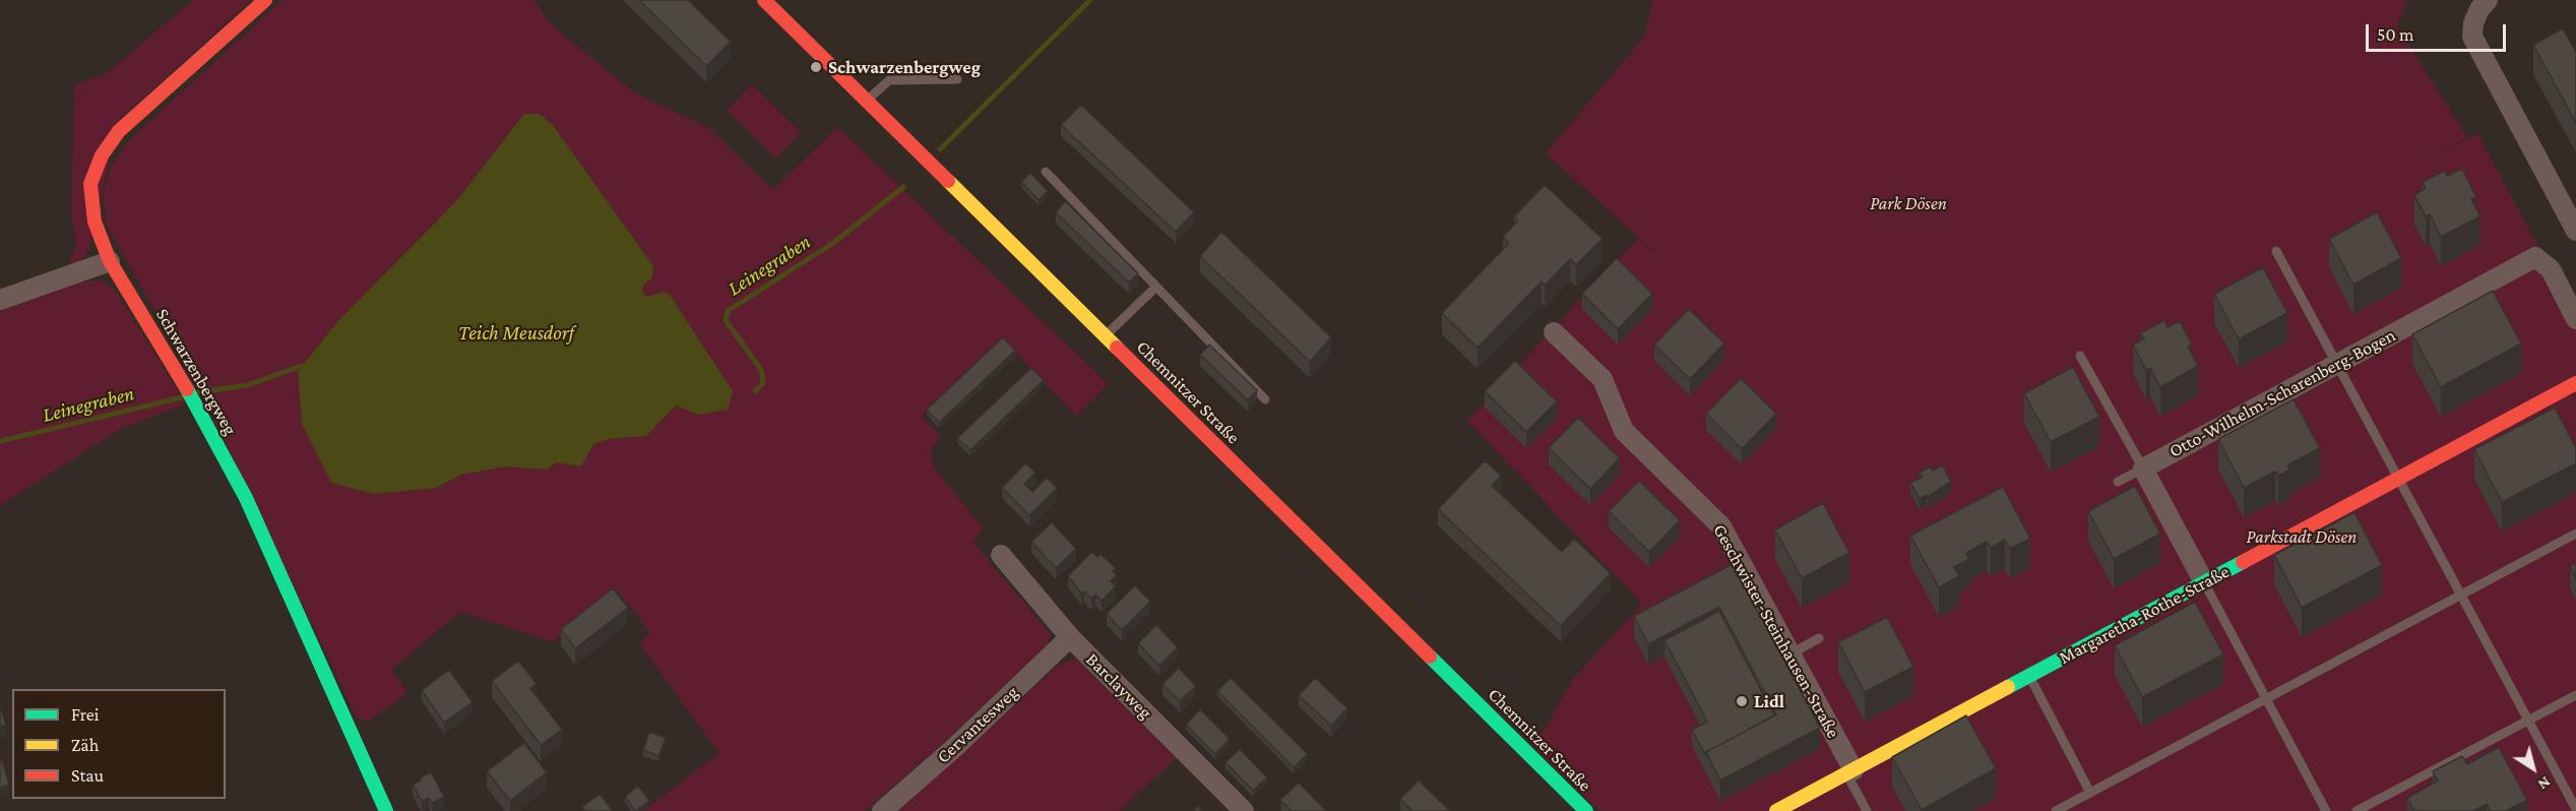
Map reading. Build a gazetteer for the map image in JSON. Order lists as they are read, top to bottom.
{
  "streets": {
    "street": [
      "Schwarzenbergweg",
      "Chemnitzer Straße",
      "Otto-Wilhelm-Scharenberg-Bogen",
      "Margaretha-Rothe-Straße",
      "Geschwister-Steinhausen-Straße",
      "Barclayweg",
      "Cervantesweg"
    ]
  },
  "crossings": [
    ["Margaretha-Rothe-Straße", "Geschwister-Steinhausen-Straße"],
    ["Barclayweg", "Cervantesweg"]
  ],
  "water": ["Leinegraben", "Teich Meusdorf"],
  "parks": ["Park Dösen", "Parkstadt Dösen"],
  "places": ["Schwarzenbergweg", "Lidl"],
  "legend": ["Frei", "Zäh", "Stau"],
  "scale_bar": "50 m",
  "north": "bottom right"
}
